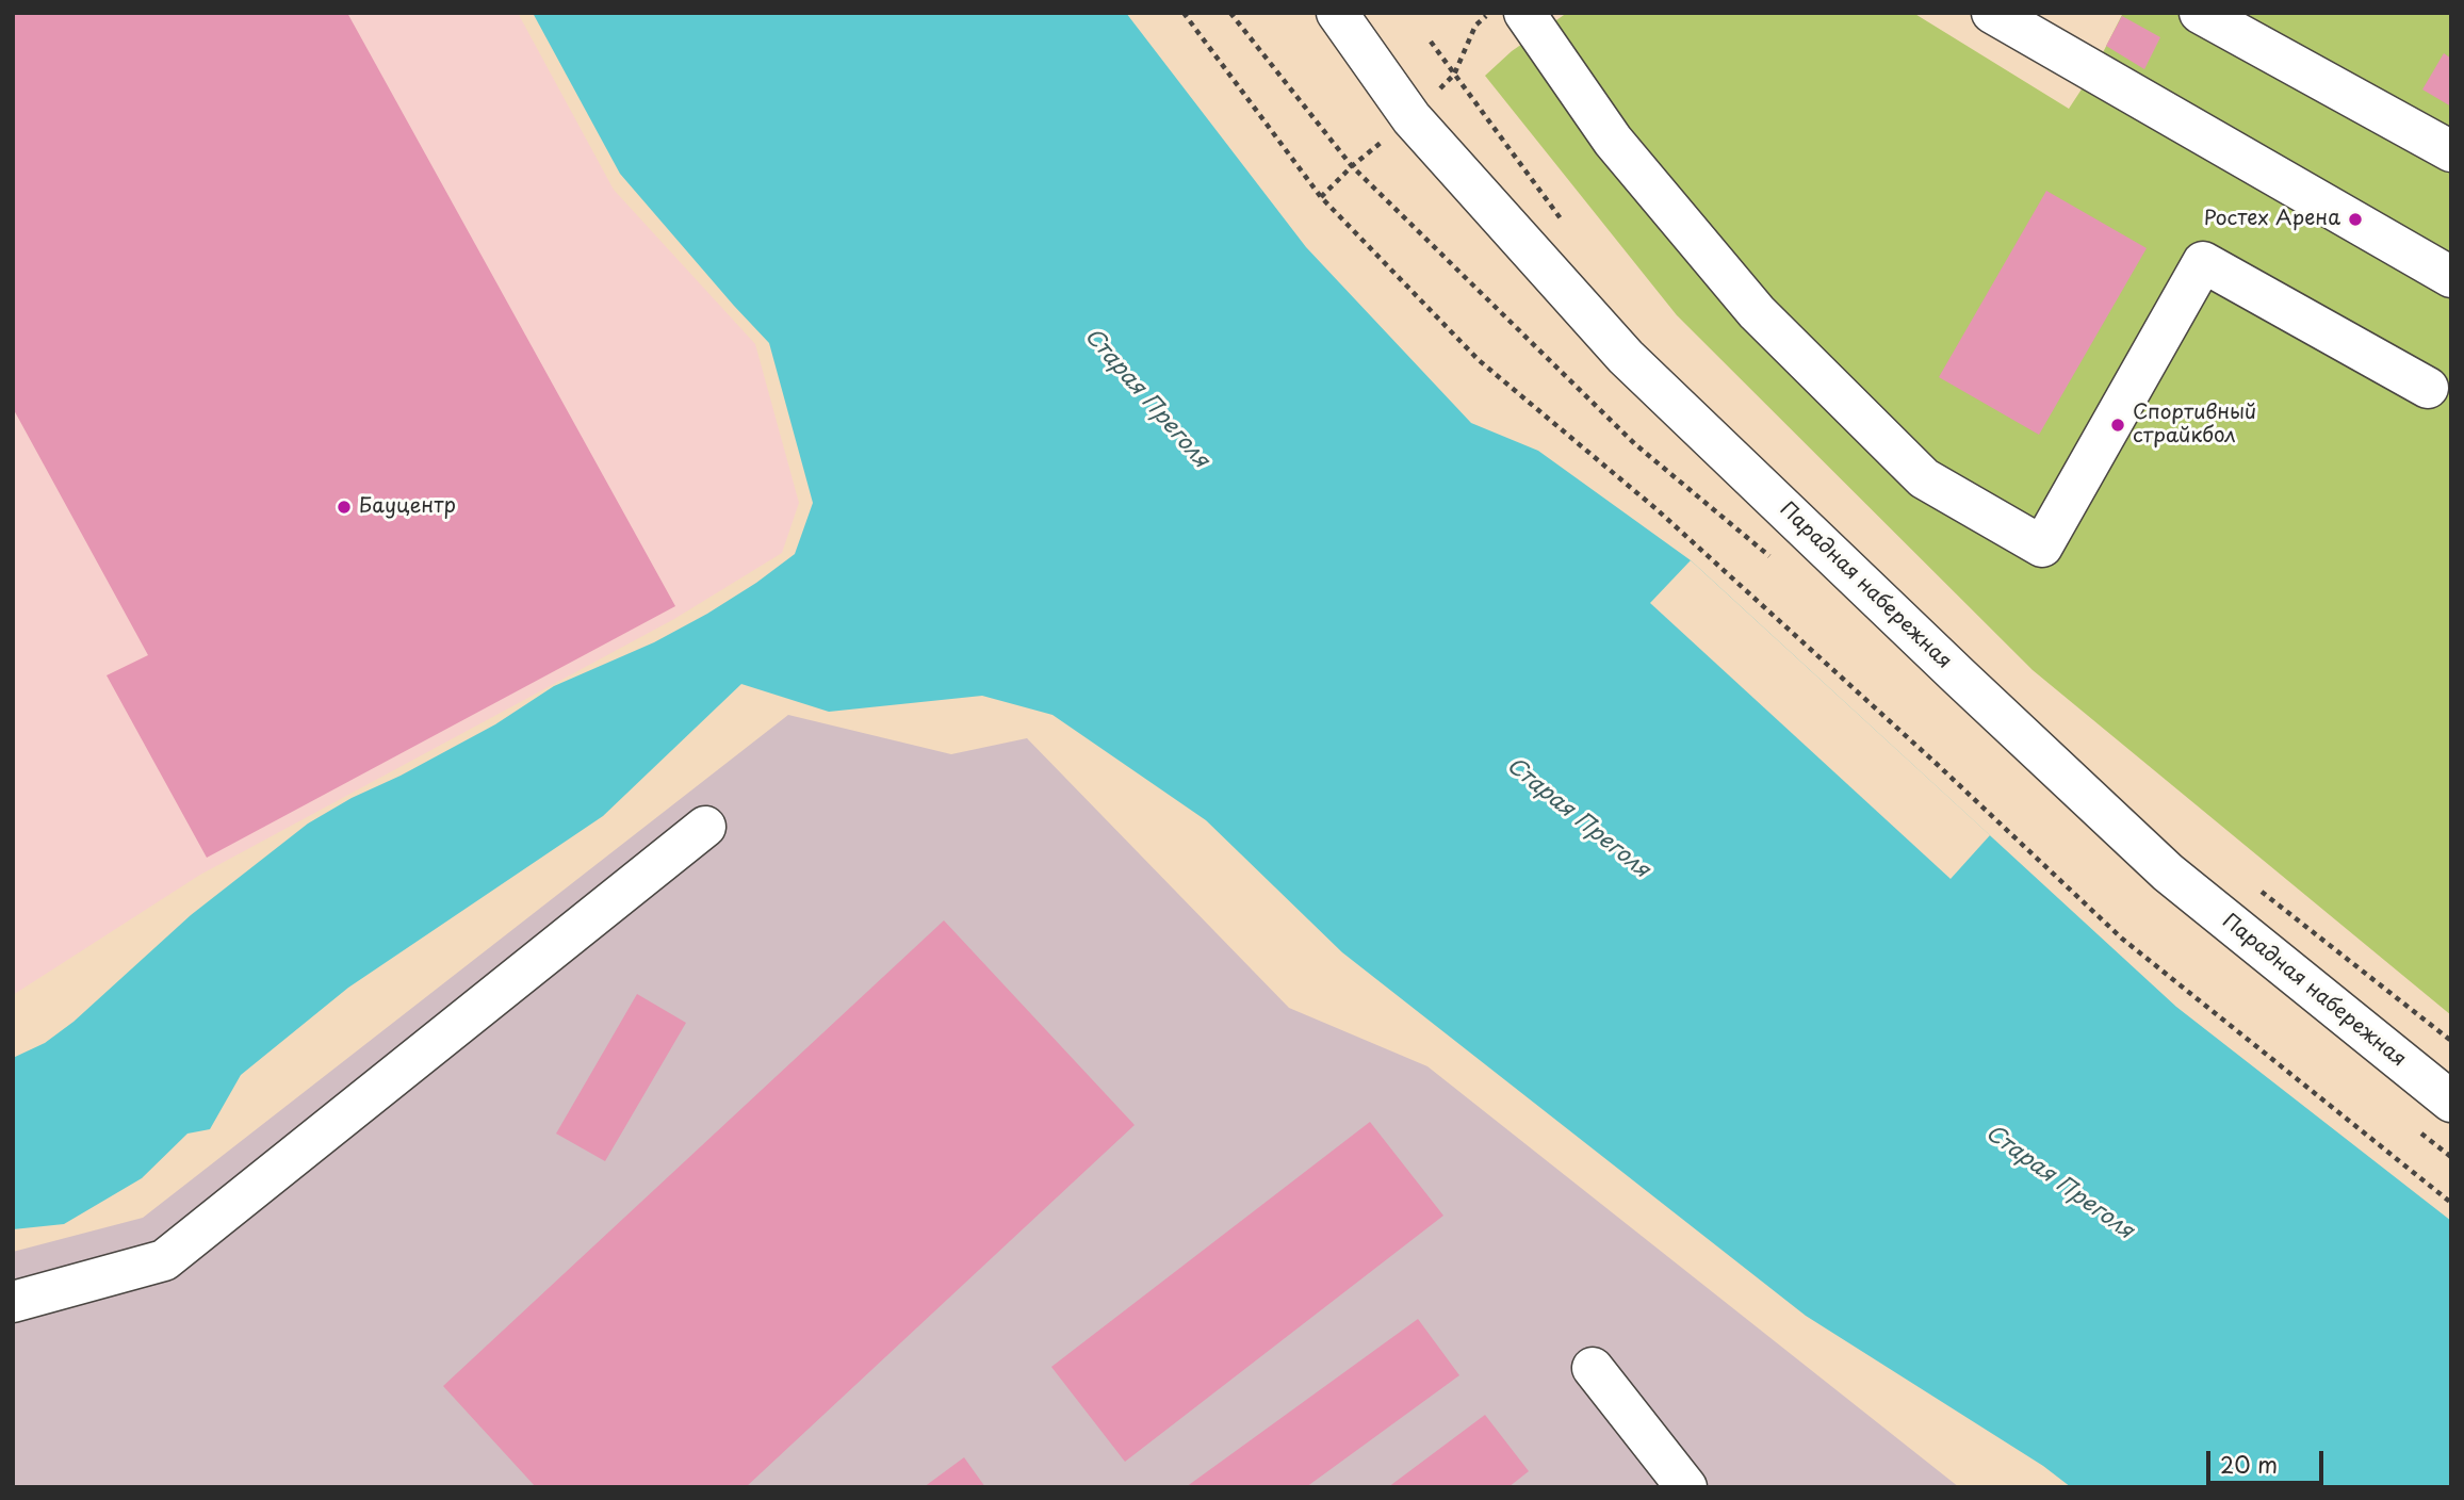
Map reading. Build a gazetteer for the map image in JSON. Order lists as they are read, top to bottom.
{
  "streets": {
    "main road": ["Парадная набережная"]
  },
  "water": ["Старая Преголя"],
  "places": ["Ростех Арена", "Спортивный страйкбол", "Бауцентр"],
  "scale_bar": "20 m"
}
